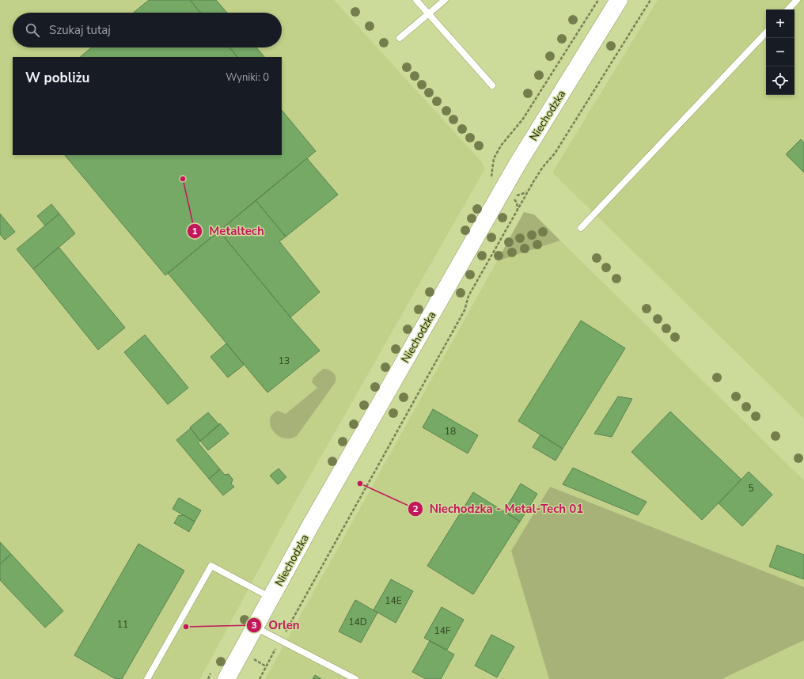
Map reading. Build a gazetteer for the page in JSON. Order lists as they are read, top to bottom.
{
  "streets": {
    "street": ["Niechodzka"]
  },
  "places": ["Metaltech", "Niechodzka - Metal-Tech 01", "Orlen"],
  "house_numbers": [
    "13",
    "18",
    "5",
    "14E",
    "14D",
    "11",
    "14F"
  ],
  "page": {
    "map_buttons": ["+", "−"],
    "search": "Szukaj tutaj",
    "heading": ["W pobliżu", "Wyniki: 0"]
  }
}
